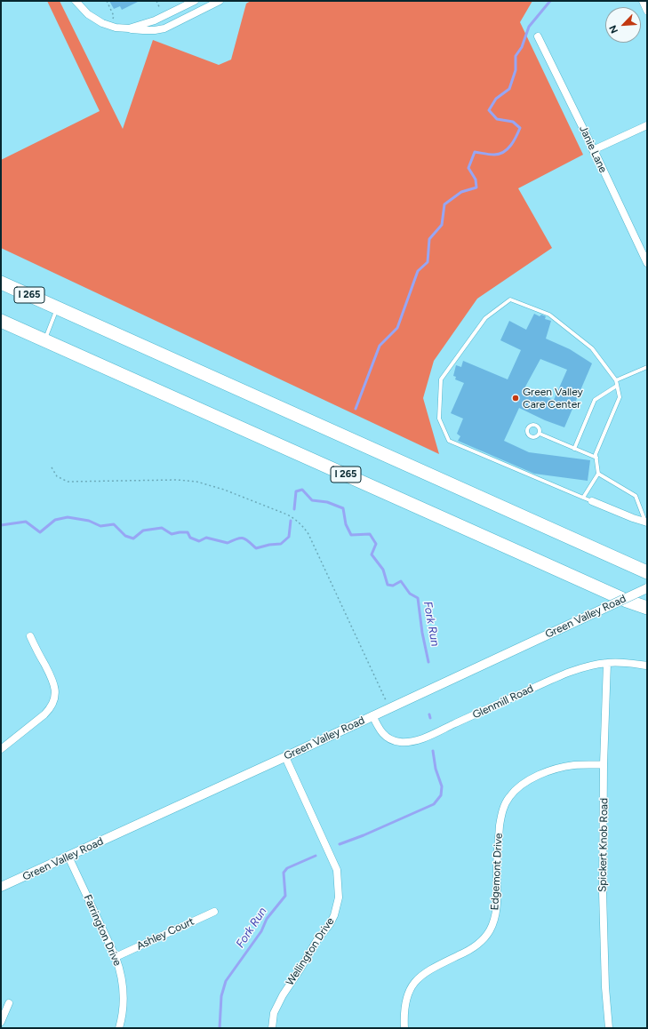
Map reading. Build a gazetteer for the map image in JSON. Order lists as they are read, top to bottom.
{
  "streets": {
    "highway": ["I 265"],
    "street": [
      "Janie Lane",
      "Green Valley Road",
      "Glenmill Road",
      "Spickert Knob Road",
      "Edgemont Drive",
      "Farrington Drive",
      "Ashley Court",
      "Wellington Drive"
    ]
  },
  "crossings": [
    ["Green Valley Road", "Glenmill Road"],
    ["Green Valley Road", "Farrington Drive"],
    ["Green Valley Road", "Wellington Drive"],
    ["Glenmill Road", "Spickert Knob Road"],
    ["Spickert Knob Road", "Edgemont Drive"],
    ["Farrington Drive", "Ashley Court"]
  ],
  "water": ["Fork Run"],
  "places": ["Green Valley Care Center"],
  "north": "bottom left"
}
